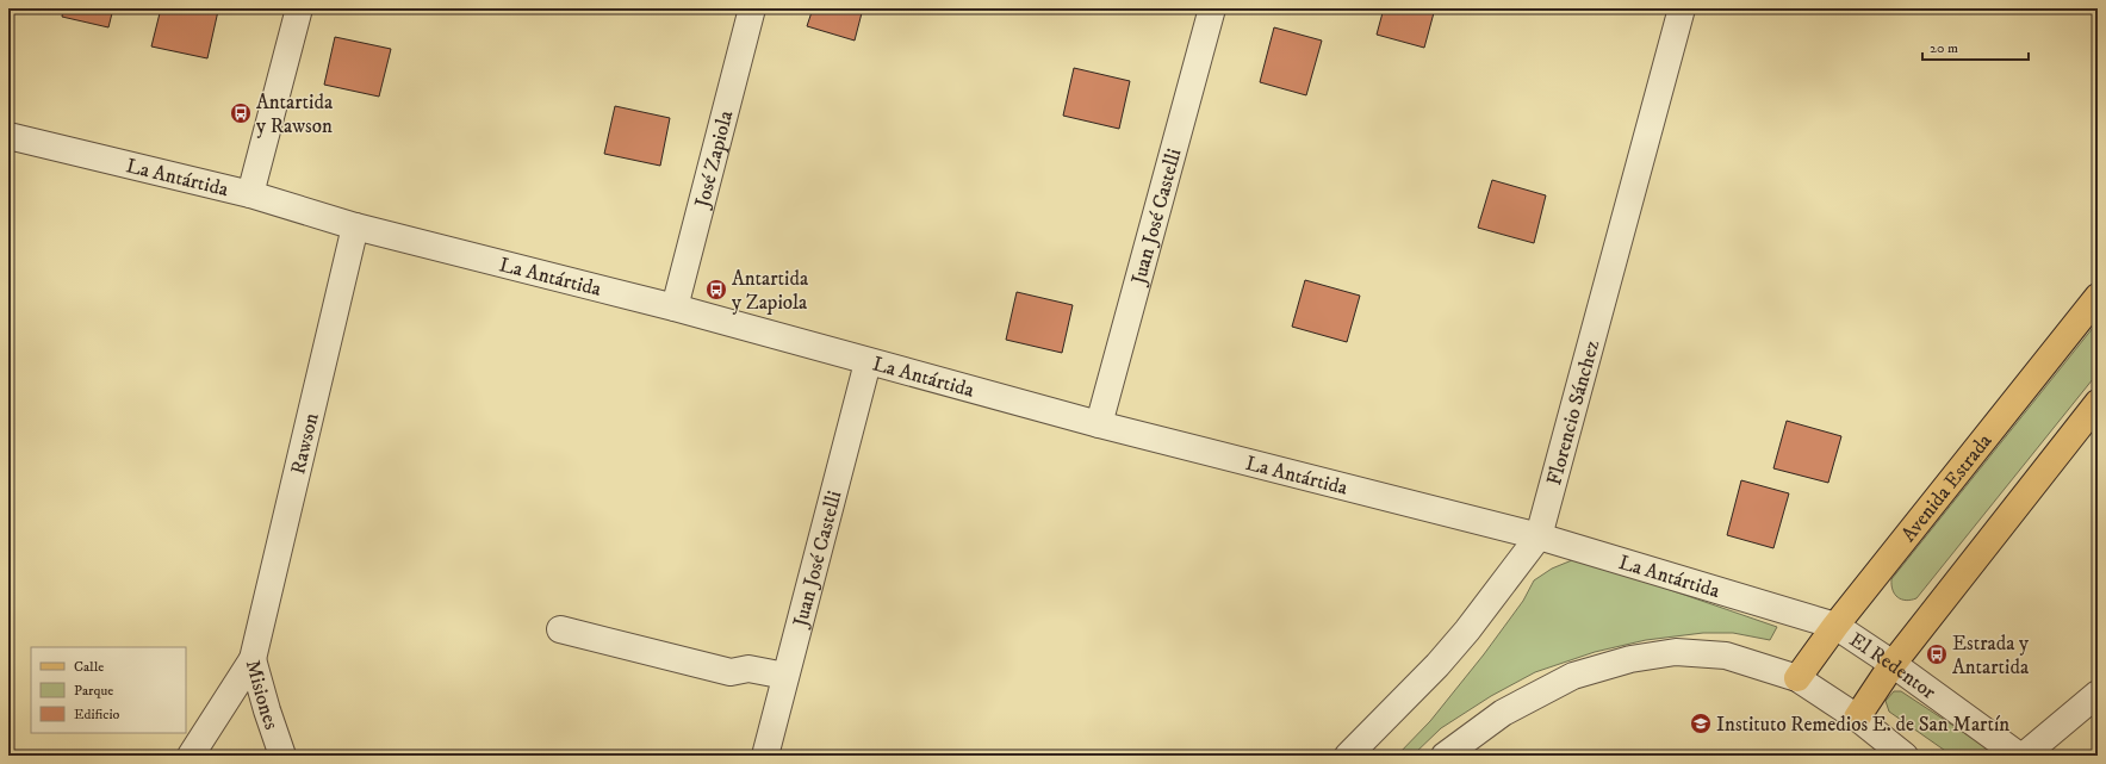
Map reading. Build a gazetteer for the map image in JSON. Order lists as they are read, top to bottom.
{
  "streets": {
    "main road": ["Avenida Estrada"],
    "street": [
      "José Zapiola",
      "La Antártida",
      "Juan José Castelli",
      "Florencio Sánchez",
      "Rawson",
      "El Redentor",
      "Misiones"
    ]
  },
  "crossings": [
    ["José Zapiola", "La Antártida"],
    ["La Antártida", "Juan José Castelli"],
    ["La Antártida", "Florencio Sánchez"],
    ["La Antártida", "Rawson"],
    ["La Antártida", "Avenida Estrada"],
    ["La Antártida", "El Redentor"],
    ["Rawson", "Misiones"],
    ["Avenida Estrada", "El Redentor"]
  ],
  "places": {
    "bus stop": ["Antartida y Rawson", "Antartida y Zapiola", "Estrada y Antartida"],
    "school or university": ["Instituto Remedios E. de San Martín"]
  },
  "legend": ["Calle", "Parque", "Edificio"],
  "scale_bar": "20 m"
}
